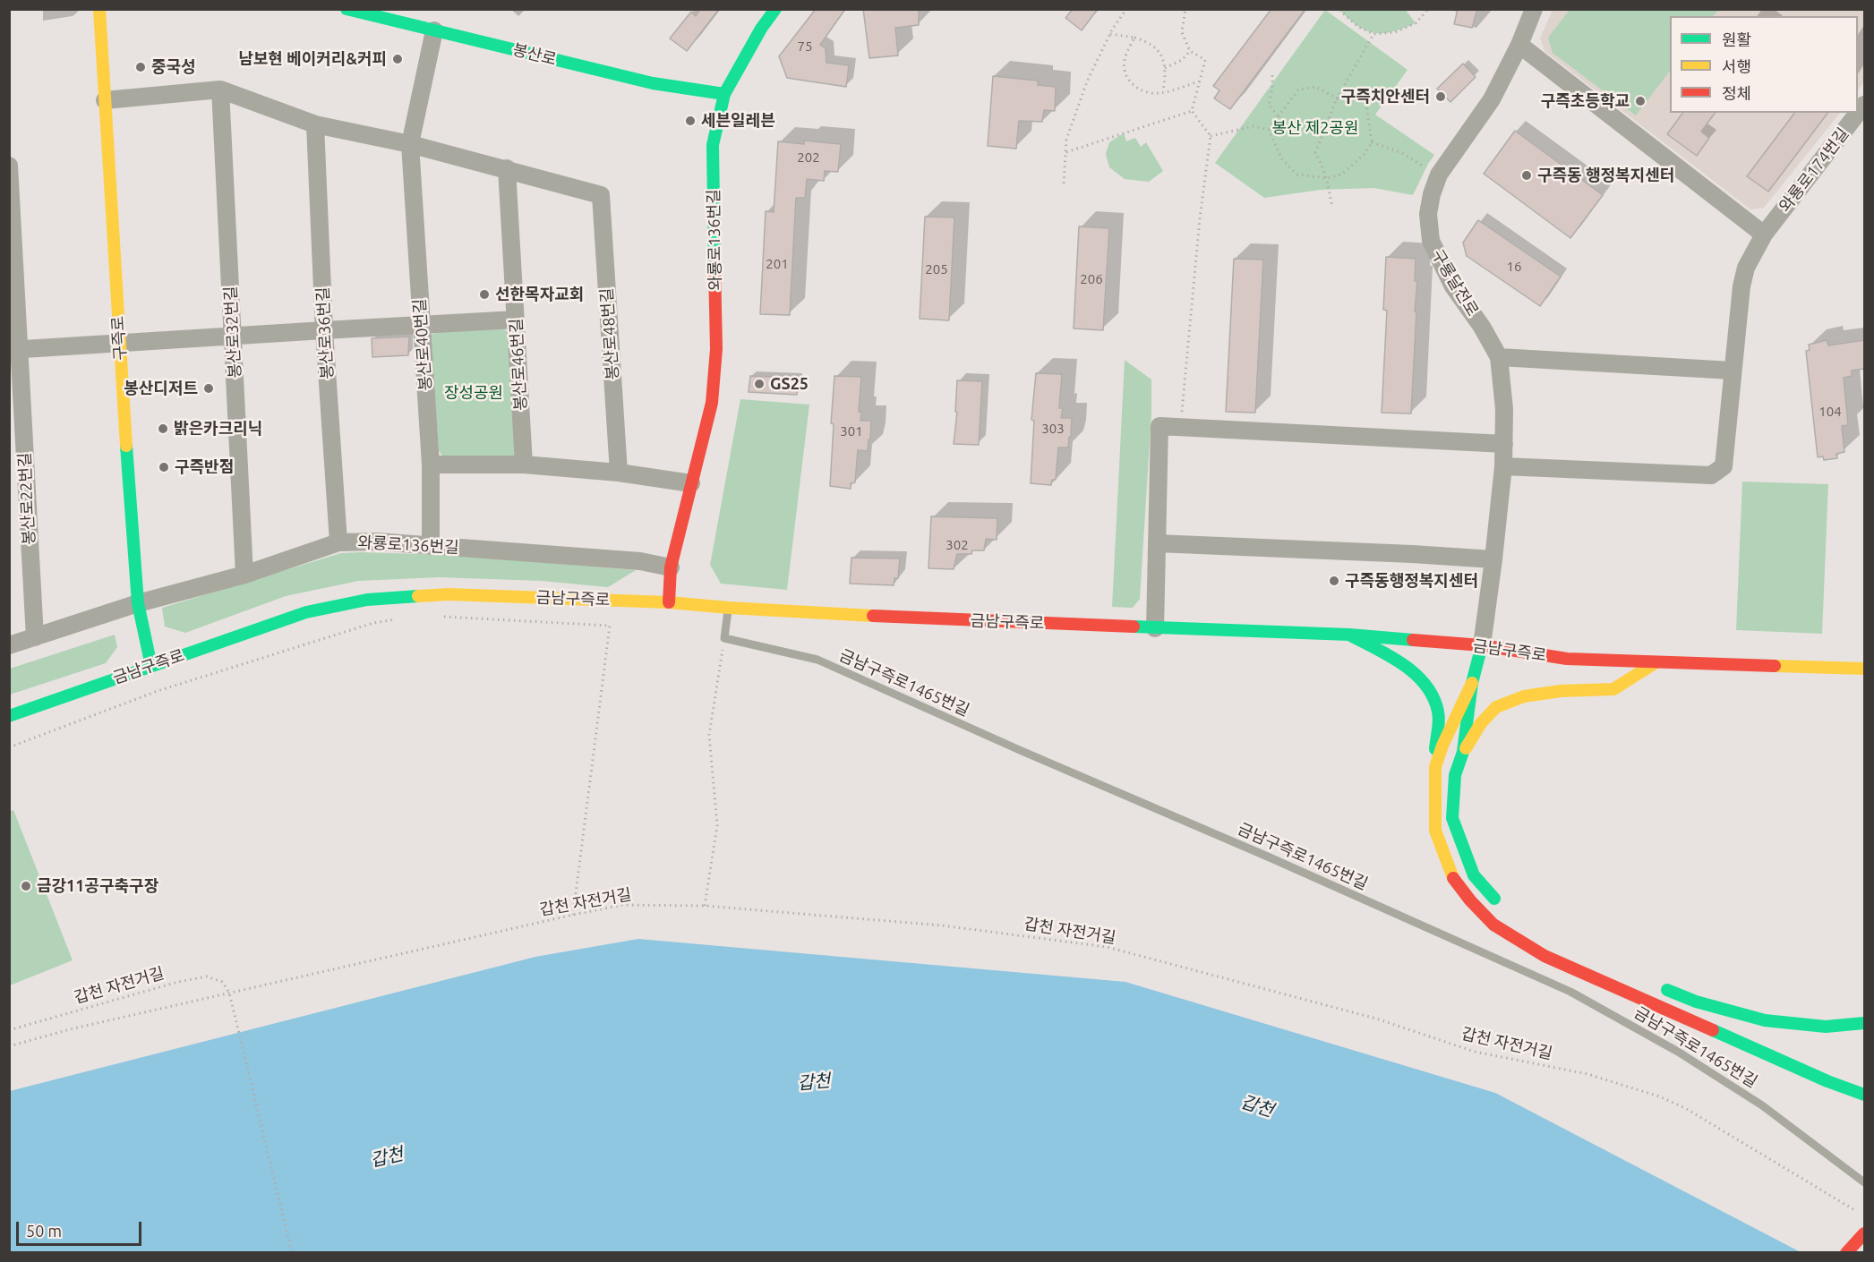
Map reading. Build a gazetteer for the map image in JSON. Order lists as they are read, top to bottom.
{
  "streets": {
    "main road": [
      "봉산로",
      "와룡로136번길",
      "구즉로",
      "금남구즉로"
    ],
    "street": [
      "와룡로174번길",
      "구룡달전로",
      "봉산로32번길",
      "봉산로36번길",
      "봉산로48번길",
      "봉산로40번길",
      "봉산로46번길",
      "봉산로22번길"
    ],
    "lane": ["금남구즉로1465번길"],
    "path": ["갑천 자전거길"]
  },
  "crossings": [
    ["봉산로", "와룡로136번길"],
    ["봉산로", "봉산로40번길"],
    ["와룡로174번길", "구룡달전로"],
    ["와룡로136번길", "봉산로32번길"],
    ["와룡로136번길", "봉산로36번길"],
    ["와룡로136번길", "구즉로"],
    ["와룡로136번길", "봉산로40번길"],
    ["와룡로136번길", "봉산로22번길"],
    ["와룡로136번길", "금남구즉로"],
    ["구룡달전로", "금남구즉로"],
    ["봉산로48번길", "봉산로46번길"],
    ["구즉로", "금남구즉로"]
  ],
  "water": ["갑천"],
  "parks": ["봉산 제2공원", "장성공원"],
  "places": [
    "남보현 베이커리&커피",
    "중국성",
    "구즉치안센터",
    "구즉초등학교",
    "세븐일레븐",
    "구즉동 행정복지센터",
    "선한목자교회",
    "GS25",
    "봉산디저트",
    "밝은카크리닉",
    "구즉반점",
    "구즉동행정복지센터",
    "금강11공구축구장"
  ],
  "house_numbers": [
    "75",
    "202",
    "201",
    "16",
    "205",
    "206",
    "104",
    "303",
    "301",
    "302"
  ],
  "legend": ["원활", "서행", "정체"],
  "scale_bar": "50 m"
}
